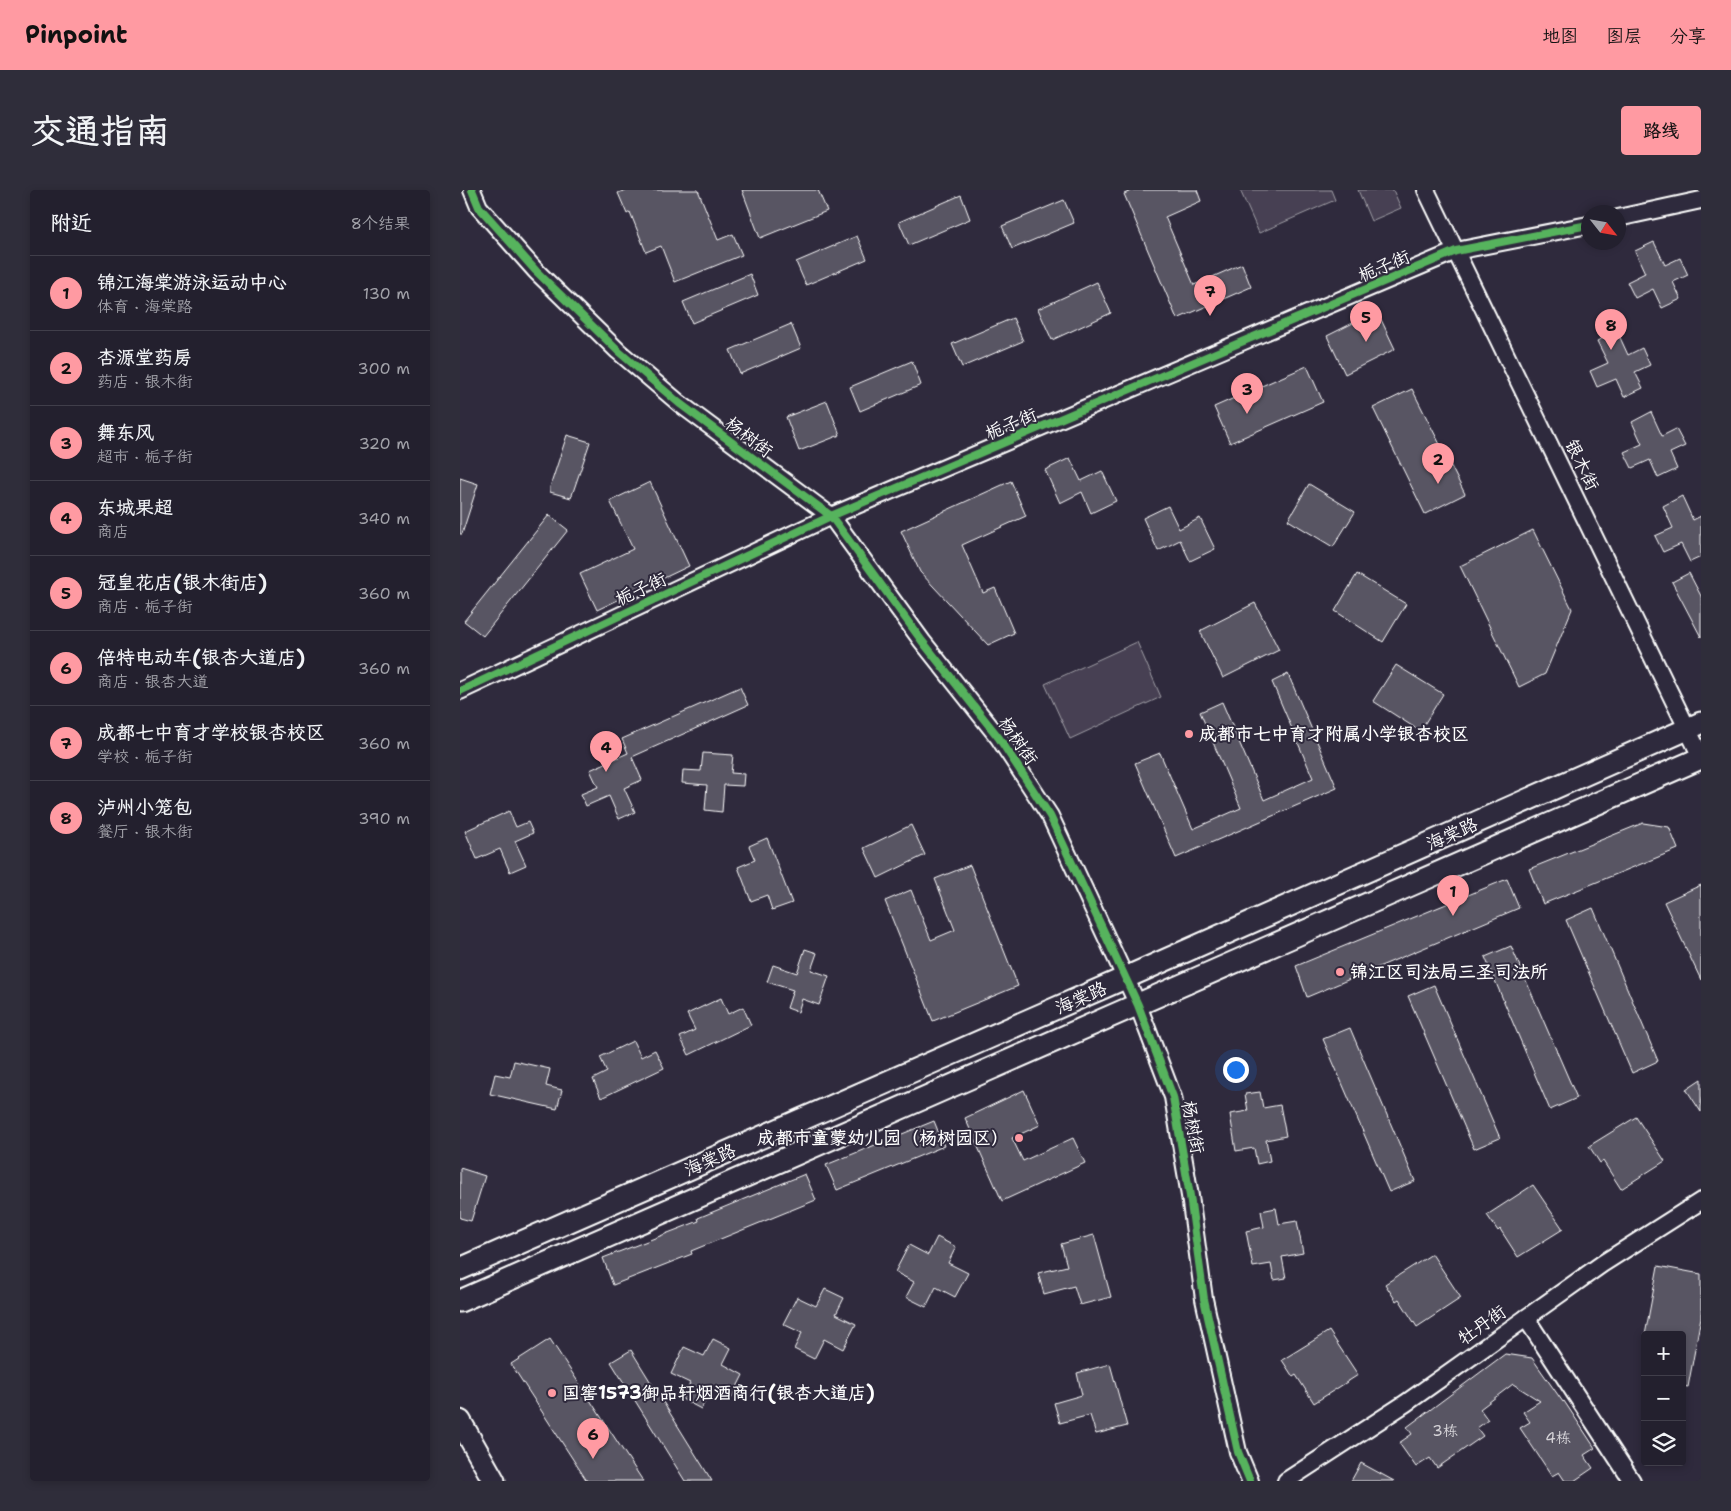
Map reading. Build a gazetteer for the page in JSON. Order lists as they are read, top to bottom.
{
  "streets": {
    "main road": ["海棠路"],
    "street": [
      "栀子街",
      "杨树街",
      "银木街",
      "牡丹街"
    ]
  },
  "crossings": [
    ["栀子街", "杨树街"],
    ["栀子街", "银木街"],
    ["杨树街", "海棠路"],
    ["银木街", "海棠路"]
  ],
  "places": [
    "成都市七中育才附属小学银杏校区",
    "锦江区司法局三圣司法所",
    "成都市童蒙幼儿园（杨树园区）",
    "国窖1573御品轩烟酒商行(银杏大道店)"
  ],
  "house_numbers": ["3栋", "4栋"],
  "north": "bottom right",
  "page": {
    "header": "Pinpoint",
    "nav": ["地图", "图层", "分享"],
    "buttons": "路线",
    "title": "交通指南",
    "heading": ["附近", "8个结果"],
    "list": [
      {
        "mark": "1",
        "name": "锦江海棠游泳运动中心",
        "note": "体育 · 海棠路",
        "value": "130 m"
      },
      {
        "mark": "2",
        "name": "杏源堂药房",
        "note": "药店 · 银木街",
        "value": "300 m"
      },
      {
        "mark": "3",
        "name": "舞东风",
        "note": "超市 · 栀子街",
        "value": "320 m"
      },
      {
        "mark": "4",
        "name": "东城果超",
        "note": "商店",
        "value": "340 m"
      },
      {
        "mark": "5",
        "name": "冠皇花店(银木街店)",
        "note": "商店 · 栀子街",
        "value": "360 m"
      },
      {
        "mark": "6",
        "name": "倍特电动车(银杏大道店)",
        "note": "商店 · 银杏大道",
        "value": "360 m"
      },
      {
        "mark": "7",
        "name": "成都七中育才学校银杏校区",
        "note": "学校 · 栀子街",
        "value": "360 m"
      },
      {
        "mark": "8",
        "name": "泸州小笼包",
        "note": "餐厅 · 银木街",
        "value": "390 m"
      }
    ],
    "pins": [
      "7",
      "5",
      "8",
      "3",
      "2",
      "4",
      "1",
      "6"
    ],
    "map_buttons": ["+", "−"]
  }
}
